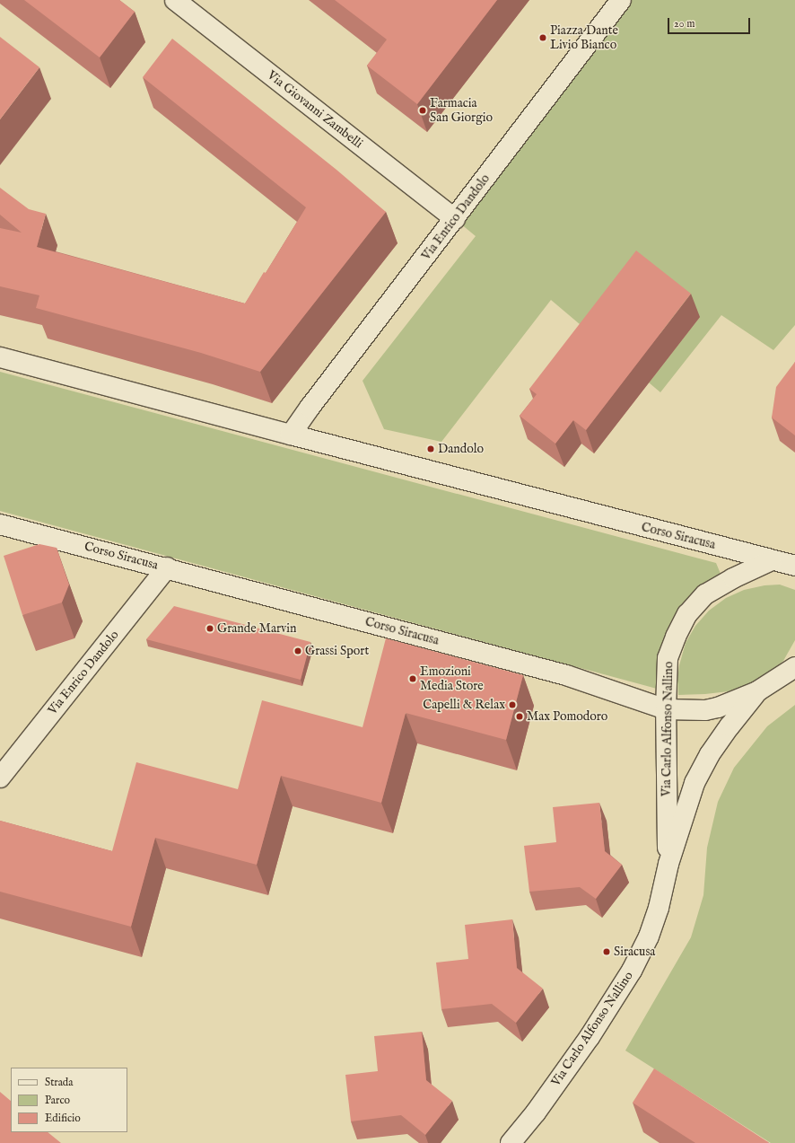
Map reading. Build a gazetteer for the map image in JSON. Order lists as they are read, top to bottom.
{
  "streets": {
    "street": [
      "Via Giovanni Zambelli",
      "Via Enrico Dandolo",
      "Corso Siracusa",
      "Via Carlo Alfonso Nallino"
    ]
  },
  "crossings": [
    ["Via Giovanni Zambelli", "Via Enrico Dandolo"],
    ["Via Enrico Dandolo", "Corso Siracusa"],
    ["Corso Siracusa", "Via Carlo Alfonso Nallino"]
  ],
  "places": [
    "Piazza Dante Livio Bianco",
    "Farmacia San Giorgio",
    "Dandolo",
    "Grande Marvin",
    "Grassi Sport",
    "Emozioni Media Store",
    "Capelli & Relax",
    "Max Pomodoro",
    "Siracusa"
  ],
  "legend": ["Strada", "Parco", "Edificio"],
  "scale_bar": "20 m"
}
